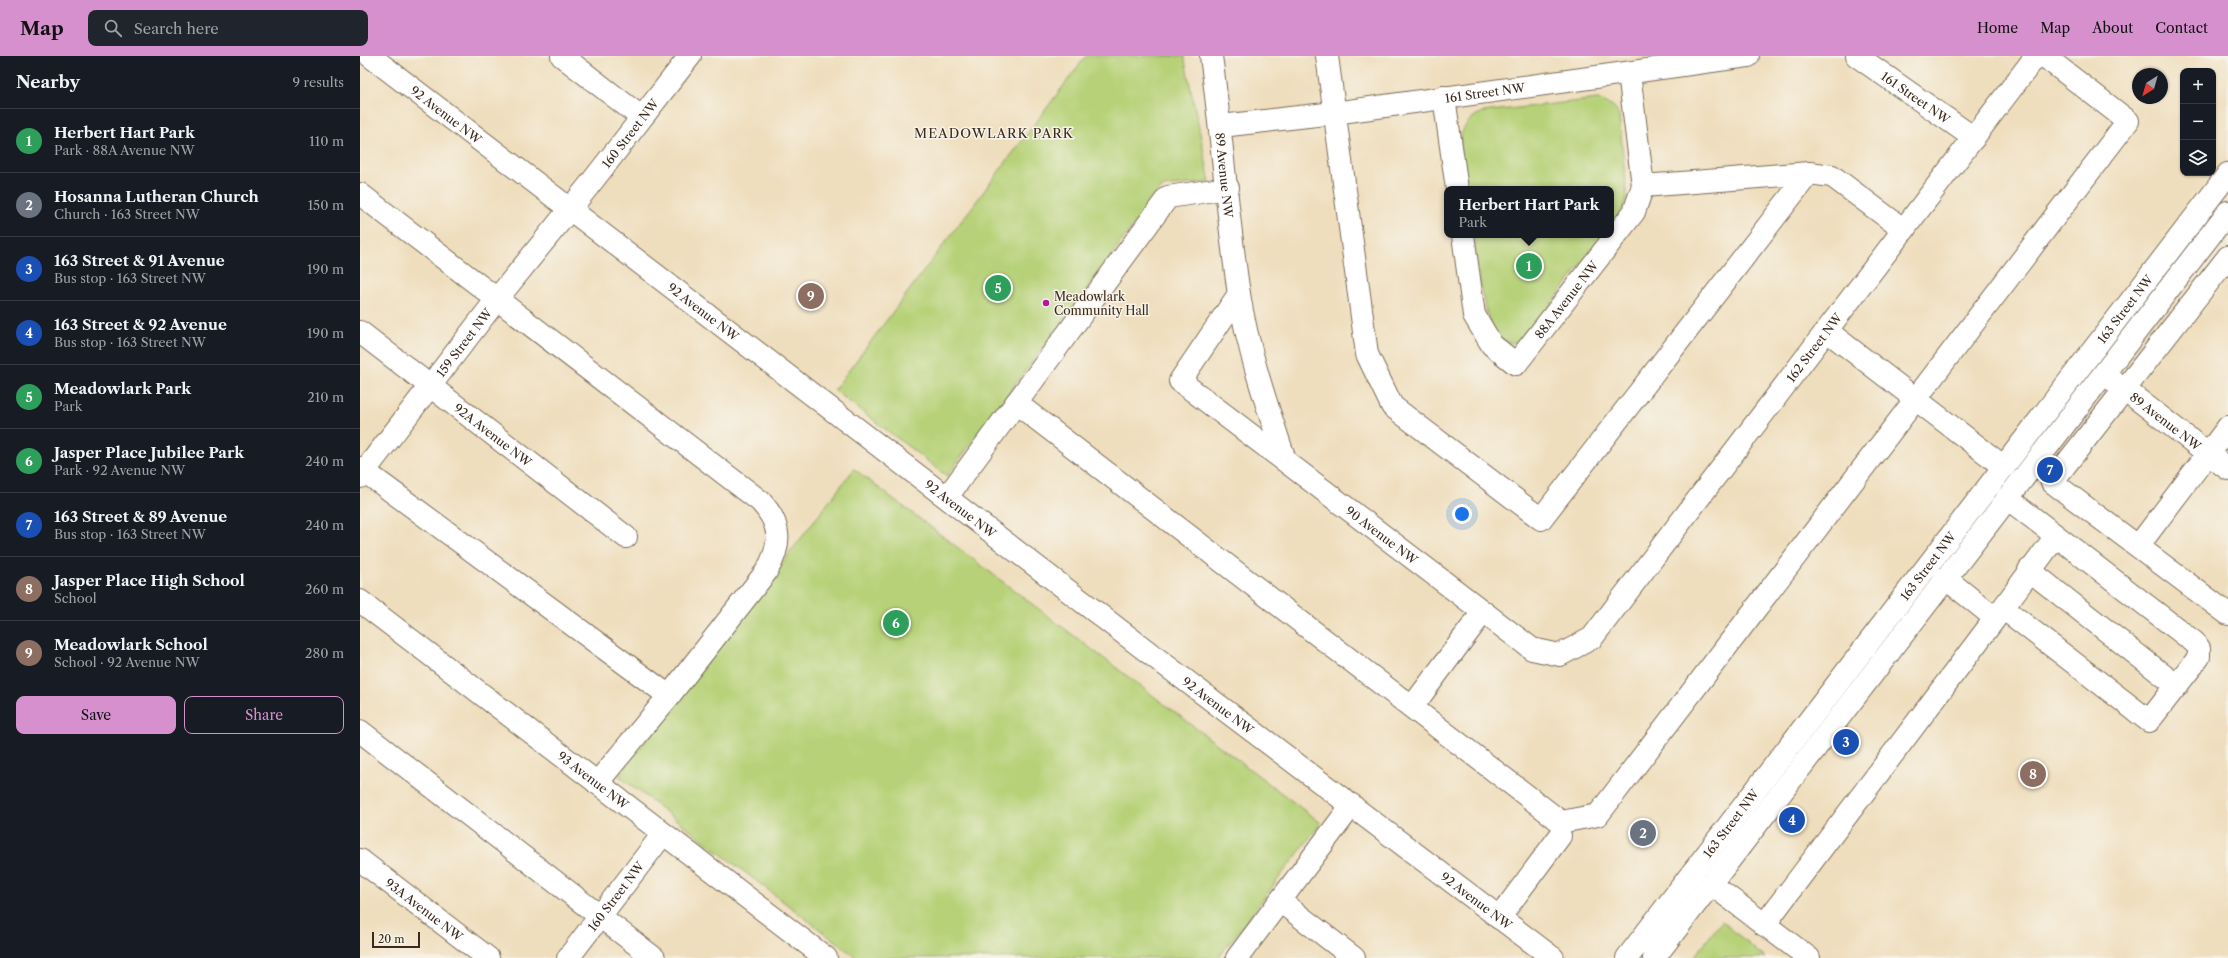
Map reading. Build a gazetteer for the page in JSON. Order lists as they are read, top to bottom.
{
  "streets": {
    "street": [
      "161 Street NW",
      "92 Avenue NW",
      "160 Street NW",
      "89 Avenue NW",
      "88A Avenue NW",
      "163 Street NW",
      "159 Street NW",
      "162 Street NW",
      "92A Avenue NW",
      "90 Avenue NW",
      "93 Avenue NW",
      "93A Avenue NW"
    ]
  },
  "crossings": [
    ["161 Street NW", "89 Avenue NW"],
    ["161 Street NW", "88A Avenue NW"],
    ["161 Street NW", "162 Street NW"],
    ["92 Avenue NW", "160 Street NW"],
    ["92 Avenue NW", "159 Street NW"],
    ["160 Street NW", "159 Street NW"],
    ["160 Street NW", "93 Avenue NW"],
    ["89 Avenue NW", "163 Street NW"],
    ["89 Avenue NW", "90 Avenue NW"],
    ["159 Street NW", "92A Avenue NW"],
    ["162 Street NW", "90 Avenue NW"]
  ],
  "districts": ["MEADOWLARK PARK"],
  "places": ["Meadowlark Community Hall"],
  "scale_bar": "20 m",
  "north": "bottom left",
  "page": {
    "header": "Map",
    "search": "Search here",
    "nav": [
      "Home",
      "Map",
      "About",
      "Contact"
    ],
    "heading": ["Nearby", "9 results"],
    "map_buttons": ["+", "−"],
    "list": [
      {
        "mark": "1",
        "name": "Herbert Hart Park",
        "note": "Park · 88A Avenue NW",
        "value": "110 m"
      },
      {
        "mark": "2",
        "name": "Hosanna Lutheran Church",
        "note": "Church · 163 Street NW",
        "value": "150 m"
      },
      {
        "mark": "3",
        "name": "163 Street & 91 Avenue",
        "note": "Bus stop · 163 Street NW",
        "value": "190 m"
      },
      {
        "mark": "4",
        "name": "163 Street & 92 Avenue",
        "note": "Bus stop · 163 Street NW",
        "value": "190 m"
      },
      {
        "mark": "5",
        "name": "Meadowlark Park",
        "note": "Park",
        "value": "210 m"
      },
      {
        "mark": "6",
        "name": "Jasper Place Jubilee Park",
        "note": "Park · 92 Avenue NW",
        "value": "240 m"
      },
      {
        "mark": "7",
        "name": "163 Street & 89 Avenue",
        "note": "Bus stop · 163 Street NW",
        "value": "240 m"
      },
      {
        "mark": "8",
        "name": "Jasper Place High School",
        "note": "School",
        "value": "260 m"
      },
      {
        "mark": "9",
        "name": "Meadowlark School",
        "note": "School · 92 Avenue NW",
        "value": "280 m"
      }
    ],
    "popup": ["Herbert Hart Park", "Park"],
    "pins": [
      "1",
      "5",
      "9",
      "7",
      "6",
      "3",
      "8",
      "4",
      "2"
    ],
    "buttons": ["Save", "Share"],
    "scale": "20 m"
  }
}
